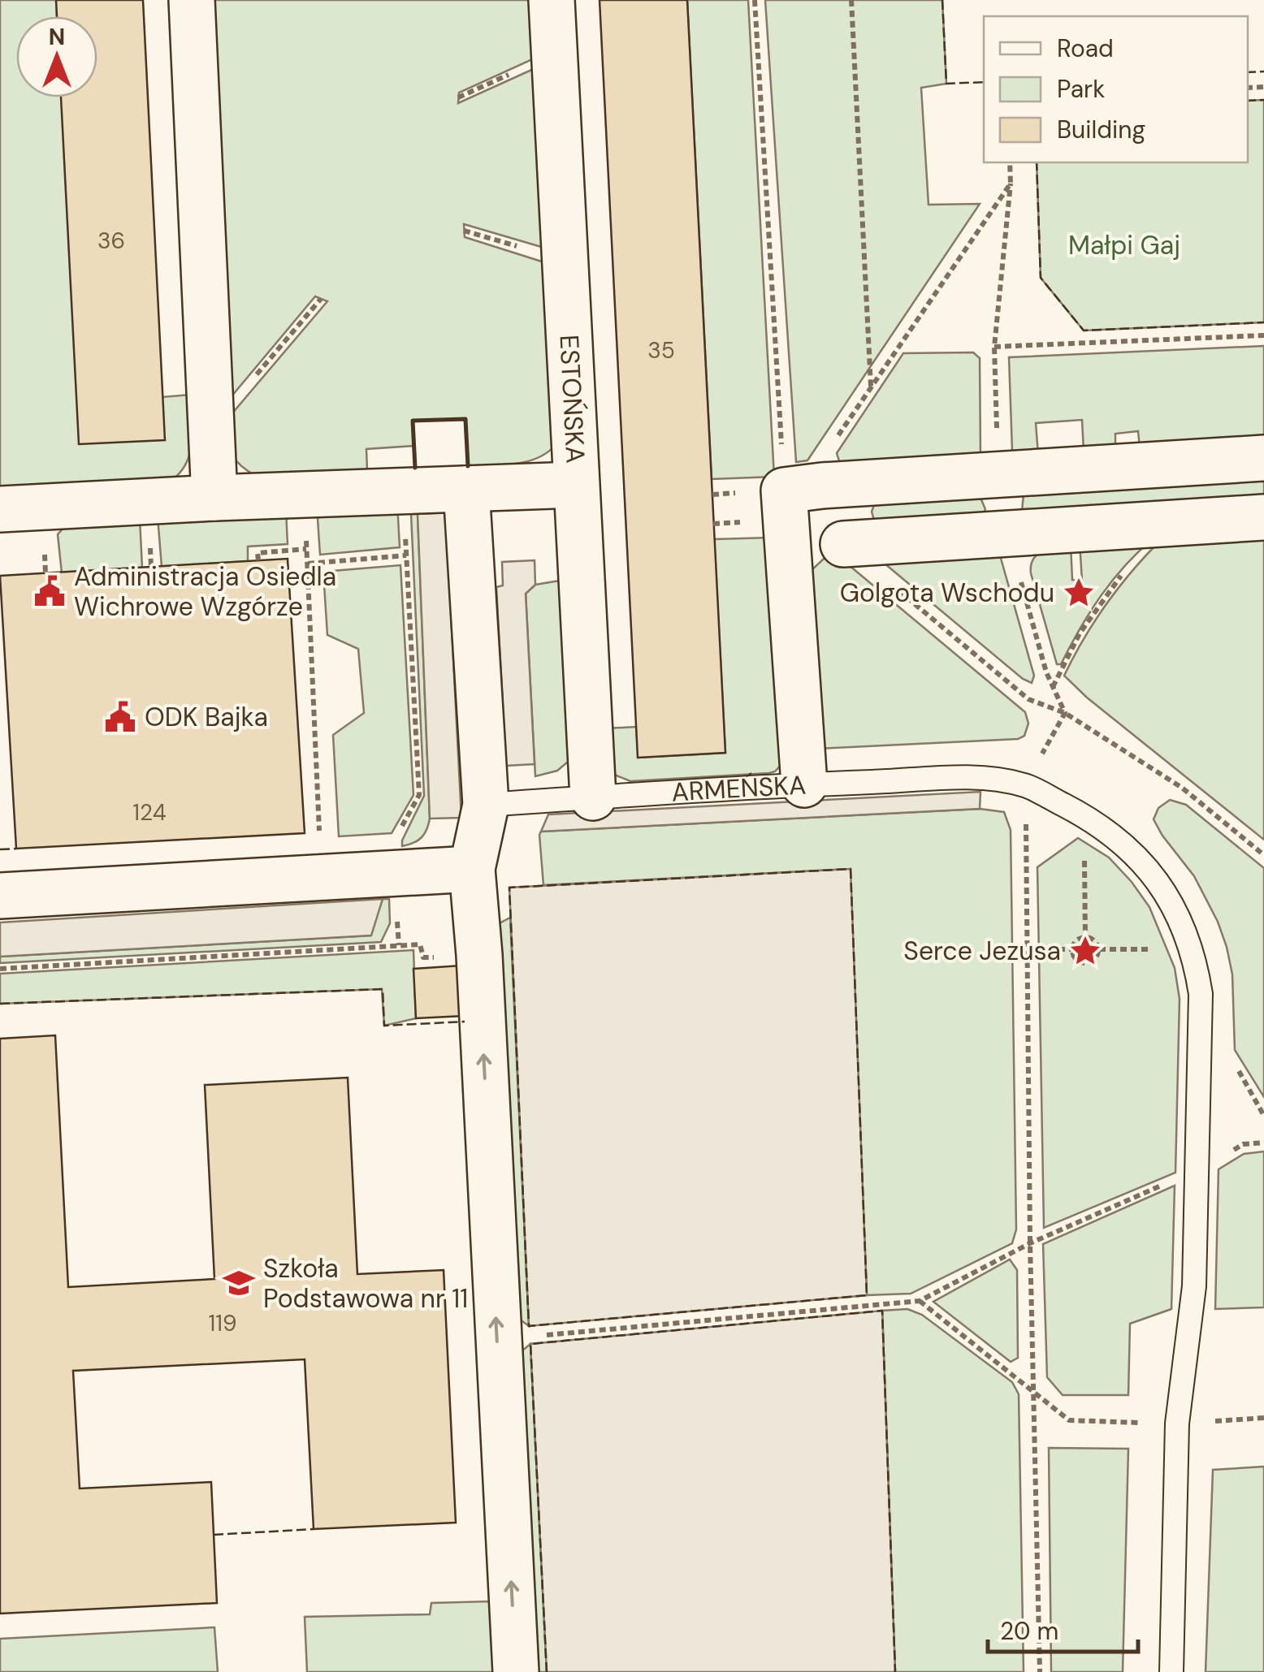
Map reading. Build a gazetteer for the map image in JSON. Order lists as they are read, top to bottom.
{
  "streets": {
    "street": ["ESTOŃSKA", "ARMEŃSKA"]
  },
  "crossings": [
    ["ESTOŃSKA", "ARMEŃSKA"]
  ],
  "parks": ["Małpi Gaj"],
  "places": {
    "public building": ["Administracja Osiedla Wichrowe Wzgórze", "ODK Bajka"],
    "place": ["Golgota Wschodu", "Serce Jezusa"],
    "school or university": ["Szkoła Podstawowa nr 11"]
  },
  "house_numbers": [
    "36",
    "35",
    "124",
    "119"
  ],
  "legend": ["Road", "Park", "Building"],
  "scale_bar": "20 m",
  "north": "top"
}
